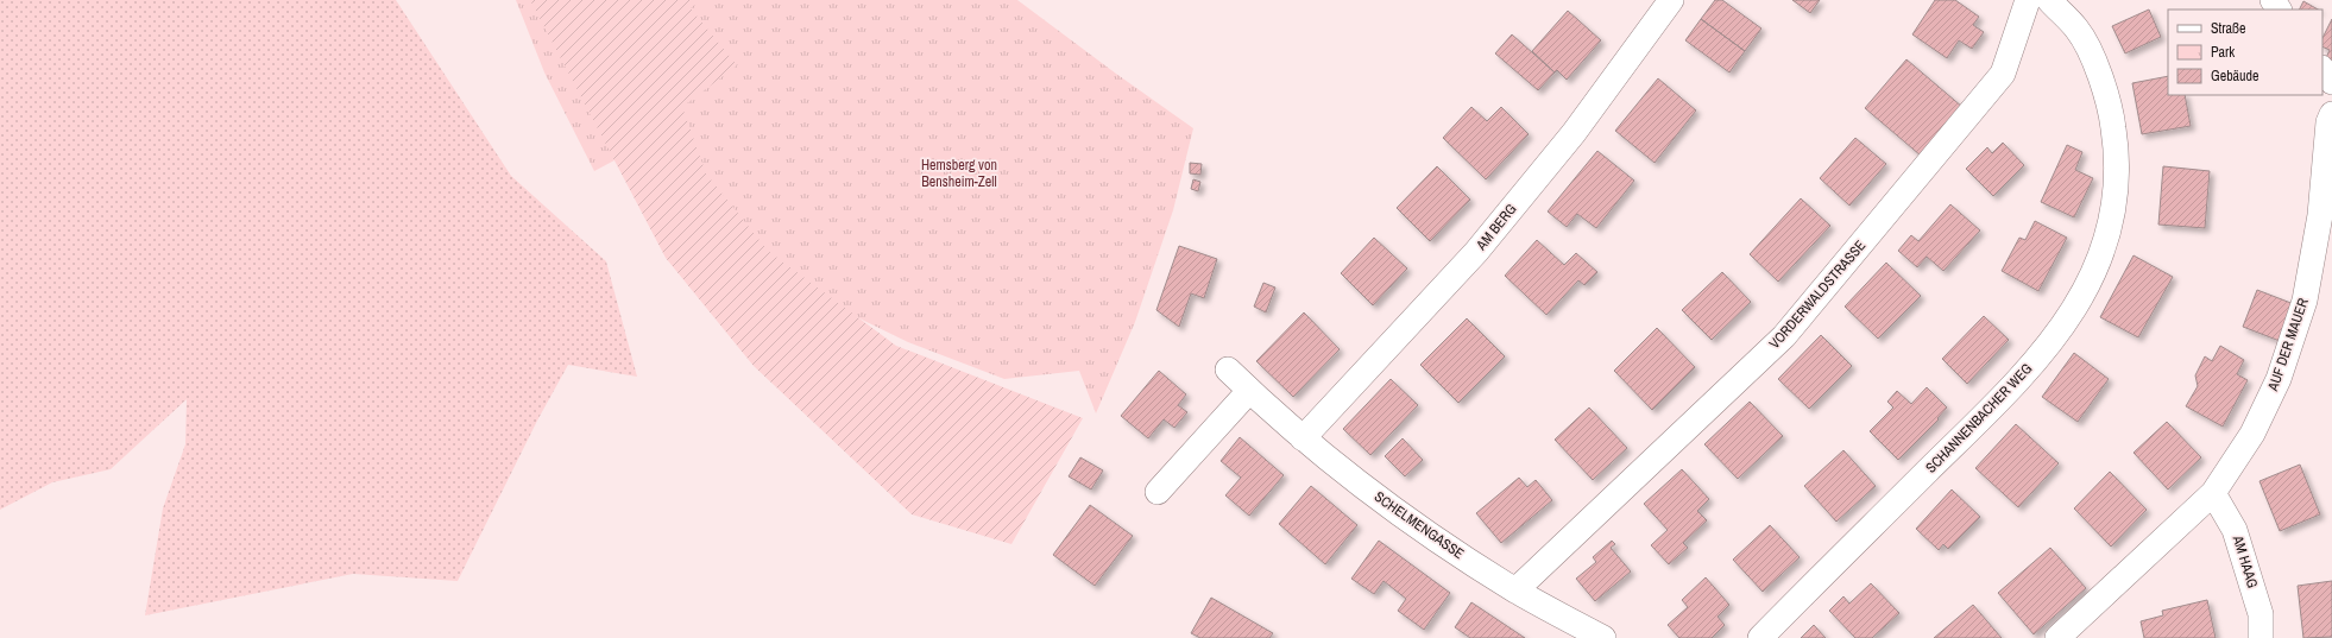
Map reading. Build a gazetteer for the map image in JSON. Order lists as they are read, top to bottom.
{
  "streets": {
    "street": [
      "AM BERG",
      "VORDERWALDSTRASSE",
      "AUF DER MAUER",
      "SCHANNENBACHER WEG",
      "SCHELMENGASSE",
      "AM HAAG"
    ]
  },
  "crossings": [
    ["AM BERG", "SCHELMENGASSE"],
    ["VORDERWALDSTRASSE", "SCHELMENGASSE"],
    ["AUF DER MAUER", "AM HAAG"]
  ],
  "parks": ["Hemsberg von Bensheim-Zell"],
  "legend": ["Straße", "Park", "Gebäude"]
}
